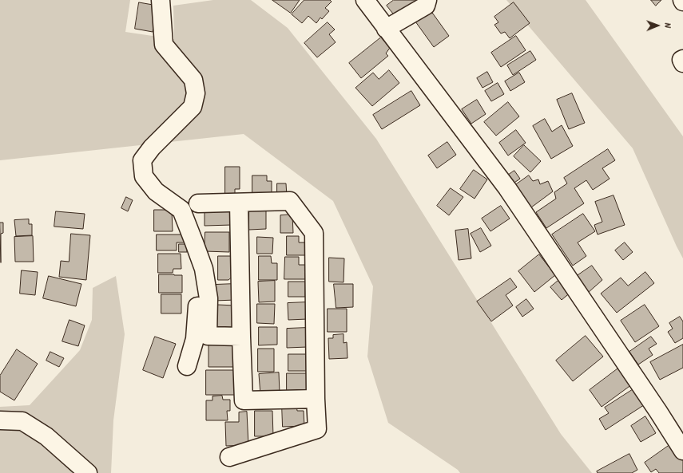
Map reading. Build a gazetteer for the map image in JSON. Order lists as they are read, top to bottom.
{
  "north": "right"
}
